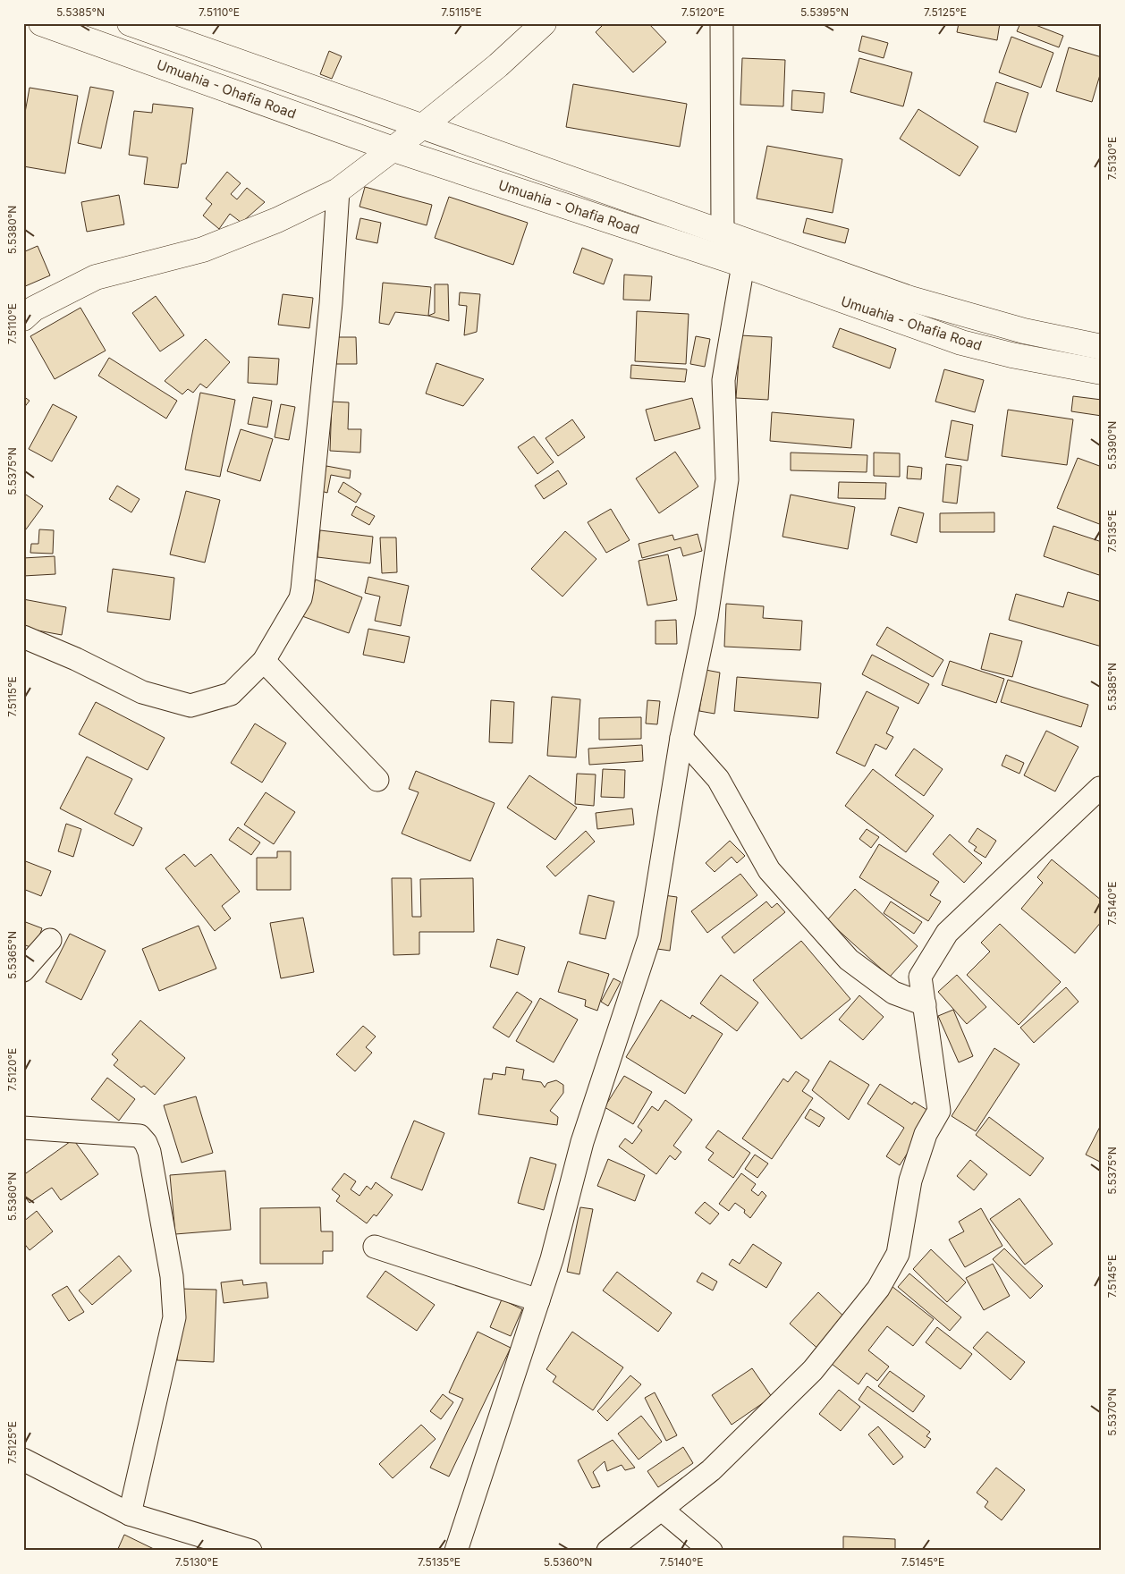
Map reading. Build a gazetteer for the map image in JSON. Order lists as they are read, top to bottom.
{
  "streets": {
    "main road": ["Umuahia - Ohafia Road"]
  },
  "coordinates": [
    "5.5385°N",
    "7.5110°E",
    "7.5115°E",
    "7.5120°E",
    "5.5395°N",
    "7.5125°E",
    "7.5130°E",
    "5.5380°N",
    "5.5390°N",
    "5.5375°N",
    "7.5135°E",
    "7.5140°E",
    "5.5365°N",
    "5.5360°N",
    "7.5145°E",
    "5.5370°N"
  ]
}
